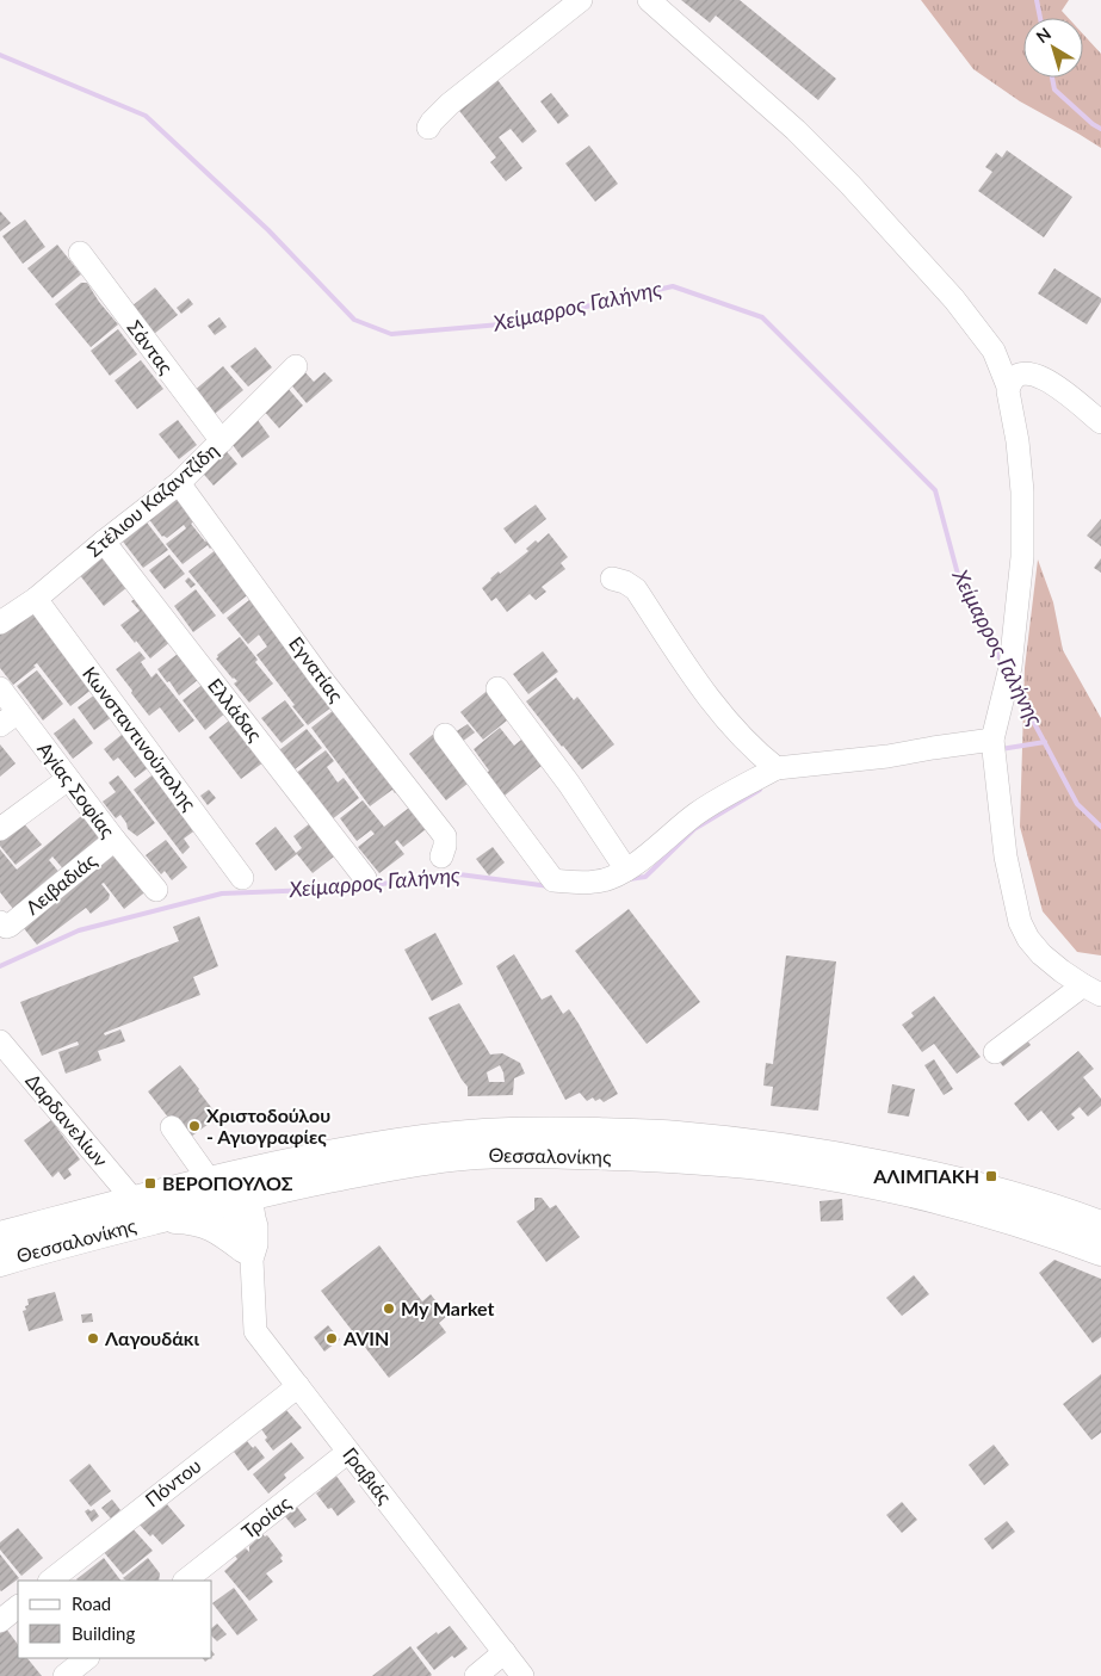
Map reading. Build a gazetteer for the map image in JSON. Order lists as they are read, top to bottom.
{
  "streets": {
    "main road": ["Θεσσαλονίκης"],
    "street": [
      "Σάντας",
      "Στέλιου Καζαντζίδη",
      "Εγνατίας",
      "Ελλάδας",
      "Κωνσταντινούπολης",
      "Αγίας Σοφίας",
      "Λειβαδιάς",
      "Δαρδανελίων",
      "Γραβιάς",
      "Πόντου",
      "Τροίας"
    ]
  },
  "crossings": [
    ["Σάντας", "Στέλιου Καζαντζίδη"],
    ["Στέλιου Καζαντζίδη", "Εγνατίας"],
    ["Στέλιου Καζαντζίδη", "Ελλάδας"],
    ["Στέλιου Καζαντζίδη", "Κωνσταντινούπολης"],
    ["Αγίας Σοφίας", "Λειβαδιάς"],
    ["Δαρδανελίων", "Θεσσαλονίκης"],
    ["Θεσσαλονίκης", "Γραβιάς"],
    ["Γραβιάς", "Πόντου"],
    ["Γραβιάς", "Τροίας"]
  ],
  "water": ["Χείμαρρος Γαλήνης"],
  "places": {
    "other": [
      "Χριστοδούλου - Αγιογραφίες",
      "My Market",
      "Λαγουδάκι",
      "AVIN"
    ],
    "transit": ["ΑΛΙΜΠΑΚΗ", "ΒΕΡΟΠΟΥΛΟΣ"]
  },
  "legend": ["Road", "Building"],
  "north": "top left"
}
